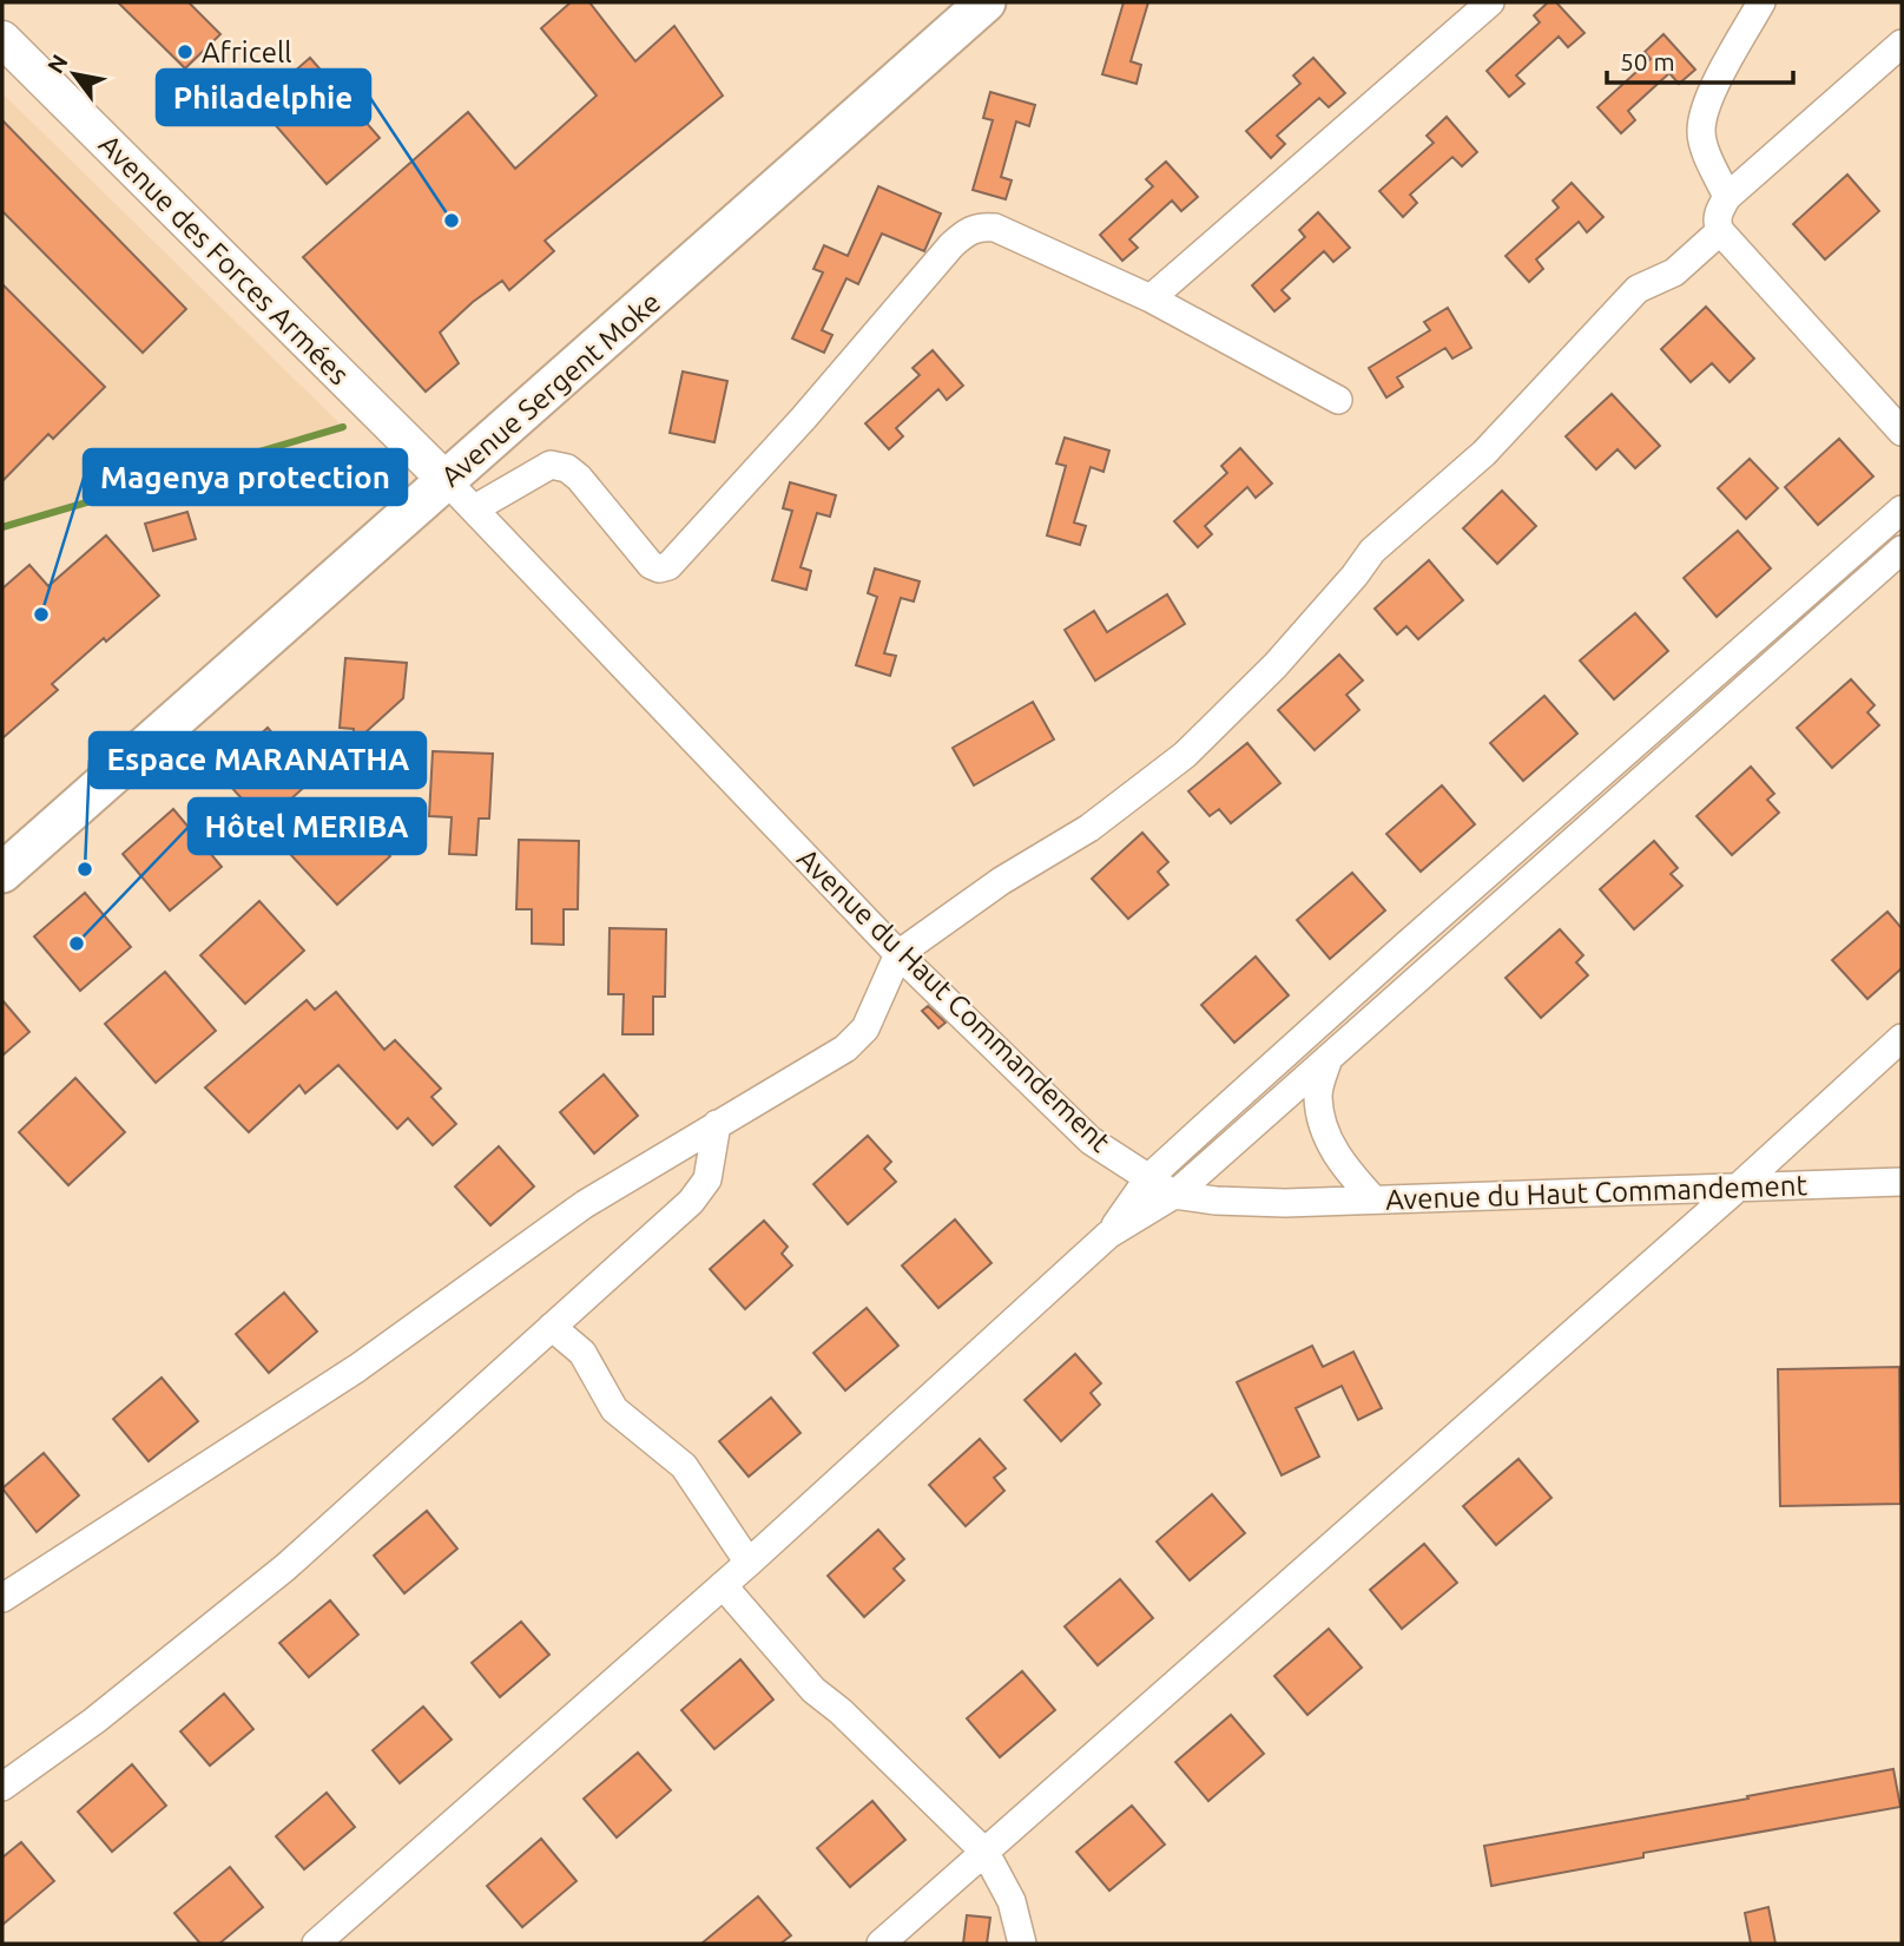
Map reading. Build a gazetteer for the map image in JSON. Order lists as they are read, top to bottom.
{
  "streets": {
    "main road": ["Avenue Sergent Moke"],
    "street": ["Avenue des Forces Armées", "Avenue du Haut Commandement"]
  },
  "crossings": [
    ["Avenue des Forces Armées", "Avenue Sergent Moke"],
    ["Avenue des Forces Armées", "Avenue du Haut Commandement"],
    ["Avenue Sergent Moke", "Avenue du Haut Commandement"]
  ],
  "places": [
    "Africell",
    "Philadelphie",
    "Magenya protection",
    "Espace MARANATHA",
    "Hôtel MERIBA"
  ],
  "scale_bar": "50 m",
  "north": "top left"
}
